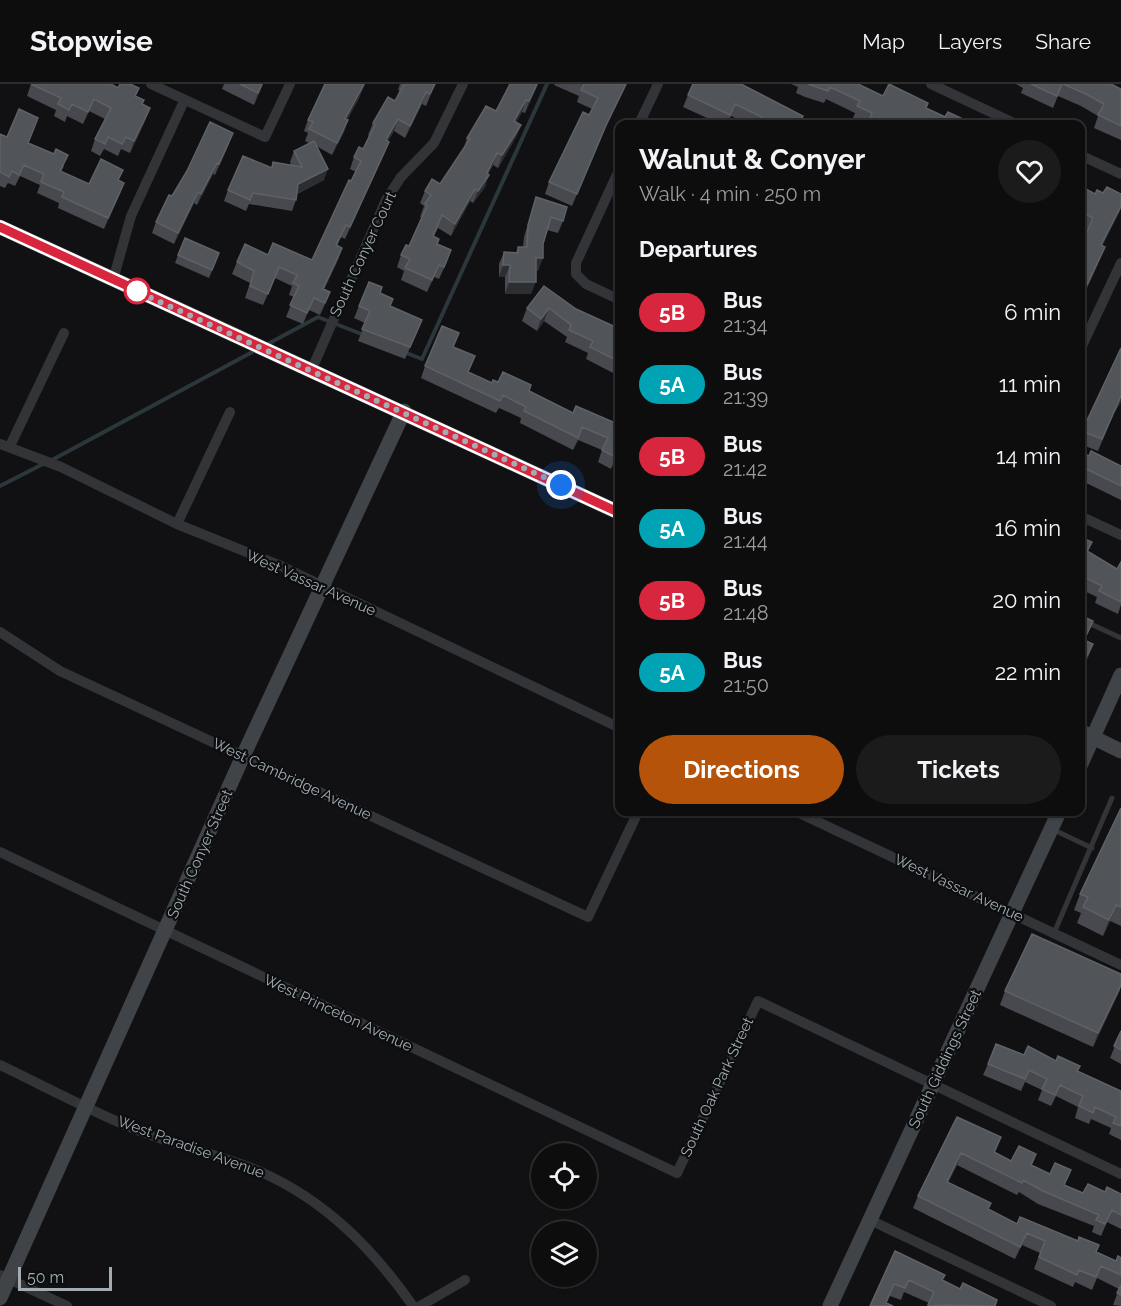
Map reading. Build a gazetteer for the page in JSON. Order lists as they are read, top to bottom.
{
  "streets": {
    "street": [
      "South Conyer Court",
      "West Vassar Avenue",
      "West Cambridge Avenue",
      "South Conyer Street",
      "West Princeton Avenue",
      "South Giddings Street",
      "South Oak Park Street",
      "West Paradise Avenue"
    ]
  },
  "crossings": [
    ["West Vassar Avenue", "South Conyer Street"],
    ["West Vassar Avenue", "South Giddings Street"],
    ["West Cambridge Avenue", "South Conyer Street"],
    ["South Conyer Street", "West Princeton Avenue"],
    ["South Conyer Street", "West Paradise Avenue"],
    ["West Princeton Avenue", "South Oak Park Street"],
    ["South Giddings Street", "South Oak Park Street"]
  ],
  "lines": ["bus line 5B"],
  "scale_bar": "50 m",
  "page": {
    "header": "Stopwise",
    "nav": ["Map", "Layers", "Share"],
    "heading": [
      ["Walnut & Conyer", "Walk · 4 min · 250 m"],
      "Departures"
    ],
    "list": [
      {
        "mark": "5B",
        "name": "Bus",
        "note": "21:34",
        "value": "6 min"
      },
      {
        "mark": "5A",
        "name": "Bus",
        "note": "21:39",
        "value": "11 min"
      },
      {
        "mark": "5B",
        "name": "Bus",
        "note": "21:42",
        "value": "14 min"
      },
      {
        "mark": "5A",
        "name": "Bus",
        "note": "21:44",
        "value": "16 min"
      },
      {
        "mark": "5B",
        "name": "Bus",
        "note": "21:48",
        "value": "20 min"
      },
      {
        "mark": "5A",
        "name": "Bus",
        "note": "21:50",
        "value": "22 min"
      }
    ],
    "buttons": ["Directions", "Tickets"],
    "scale": "50 m"
  }
}
